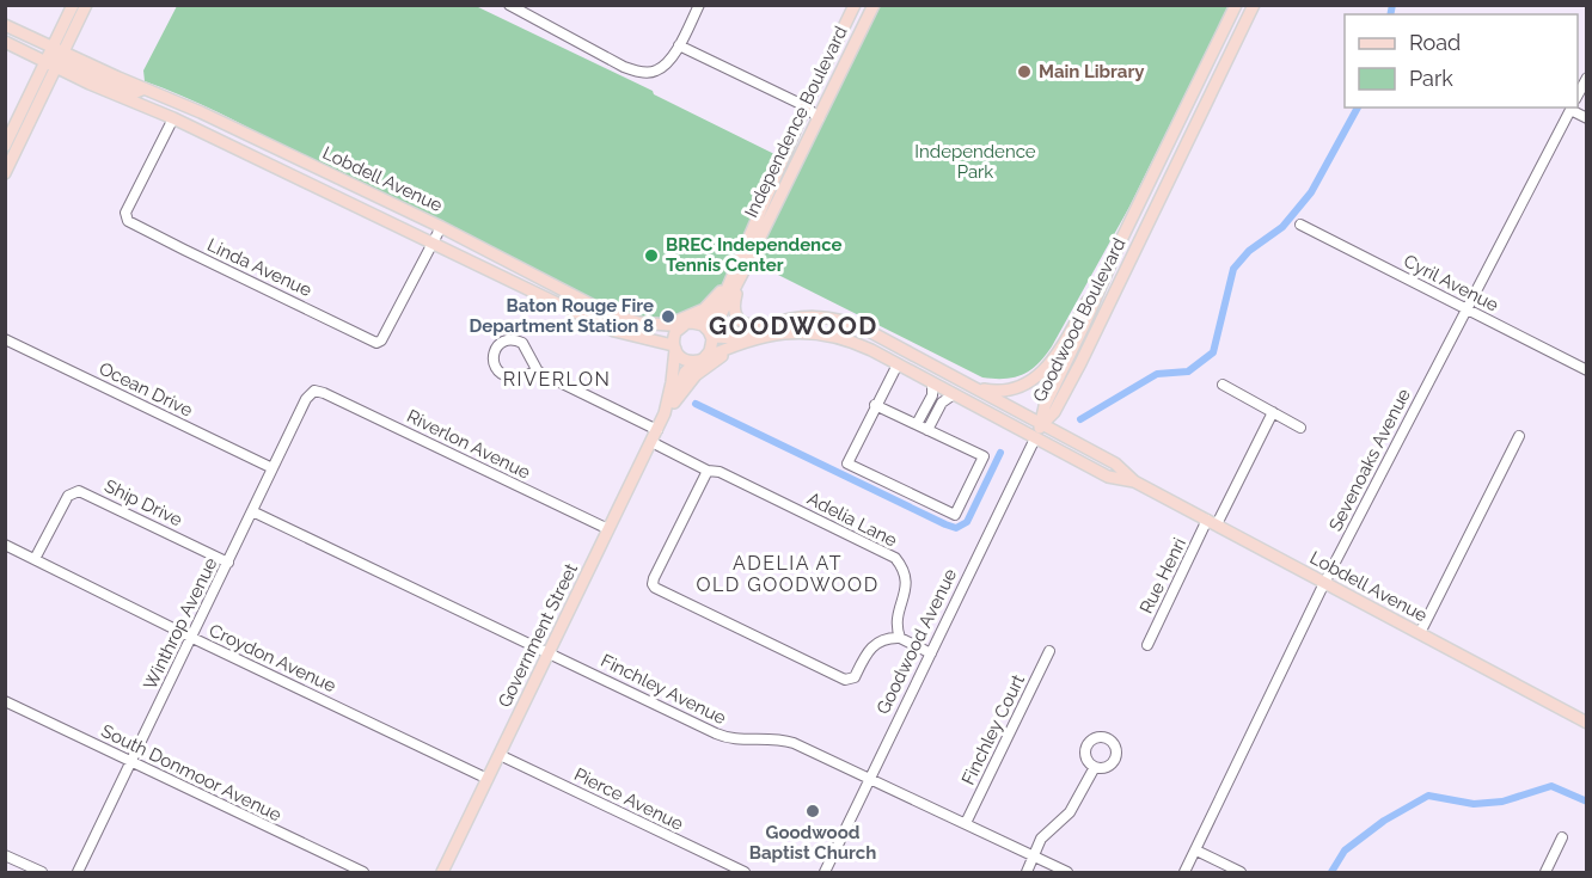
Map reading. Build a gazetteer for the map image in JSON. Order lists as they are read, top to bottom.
{
  "streets": {
    "main road": [
      "Independence Boulevard",
      "Lobdell Avenue",
      "Goodwood Boulevard",
      "Government Street",
      "Goodwood Avenue"
    ],
    "street": [
      "Linda Avenue",
      "Cyril Avenue",
      "Ocean Drive",
      "Riverlon Avenue",
      "Sevenoaks Avenue",
      "Ship Drive",
      "Adelia Lane",
      "Rue Henri",
      "Winthrop Avenue",
      "Croydon Avenue",
      "Finchley Avenue",
      "Finchley Court",
      "South Donmoor Avenue",
      "Pierce Avenue"
    ]
  },
  "crossings": [
    ["Lobdell Avenue", "Linda Avenue"],
    ["Lobdell Avenue", "Goodwood Boulevard"],
    ["Lobdell Avenue", "Sevenoaks Avenue"],
    ["Lobdell Avenue", "Rue Henri"],
    ["Lobdell Avenue", "Government Street"],
    ["Lobdell Avenue", "Goodwood Avenue"],
    ["Cyril Avenue", "Sevenoaks Avenue"],
    ["Goodwood Boulevard", "Goodwood Avenue"],
    ["Ocean Drive", "Winthrop Avenue"],
    ["Riverlon Avenue", "Winthrop Avenue"],
    ["Riverlon Avenue", "Government Street"],
    ["Ship Drive", "Winthrop Avenue"],
    ["Ship Drive", "Croydon Avenue"],
    ["Adelia Lane", "Government Street"],
    ["Winthrop Avenue", "Croydon Avenue"],
    ["Winthrop Avenue", "Finchley Avenue"],
    ["Winthrop Avenue", "South Donmoor Avenue"],
    ["Government Street", "Croydon Avenue"],
    ["Government Street", "Finchley Avenue"],
    ["Government Street", "Pierce Avenue"],
    ["Goodwood Avenue", "Finchley Avenue"],
    ["Finchley Avenue", "Finchley Court"]
  ],
  "districts": ["GOODWOOD", "RIVERLON", "ADELIA AT OLD GOODWOOD"],
  "parks": ["Independence Park"],
  "places": [
    "Main Library",
    "BREC Independence Tennis Center",
    "Baton Rouge Fire Department Station 8",
    "Goodwood Baptist Church"
  ],
  "legend": ["Road", "Park"]
}
